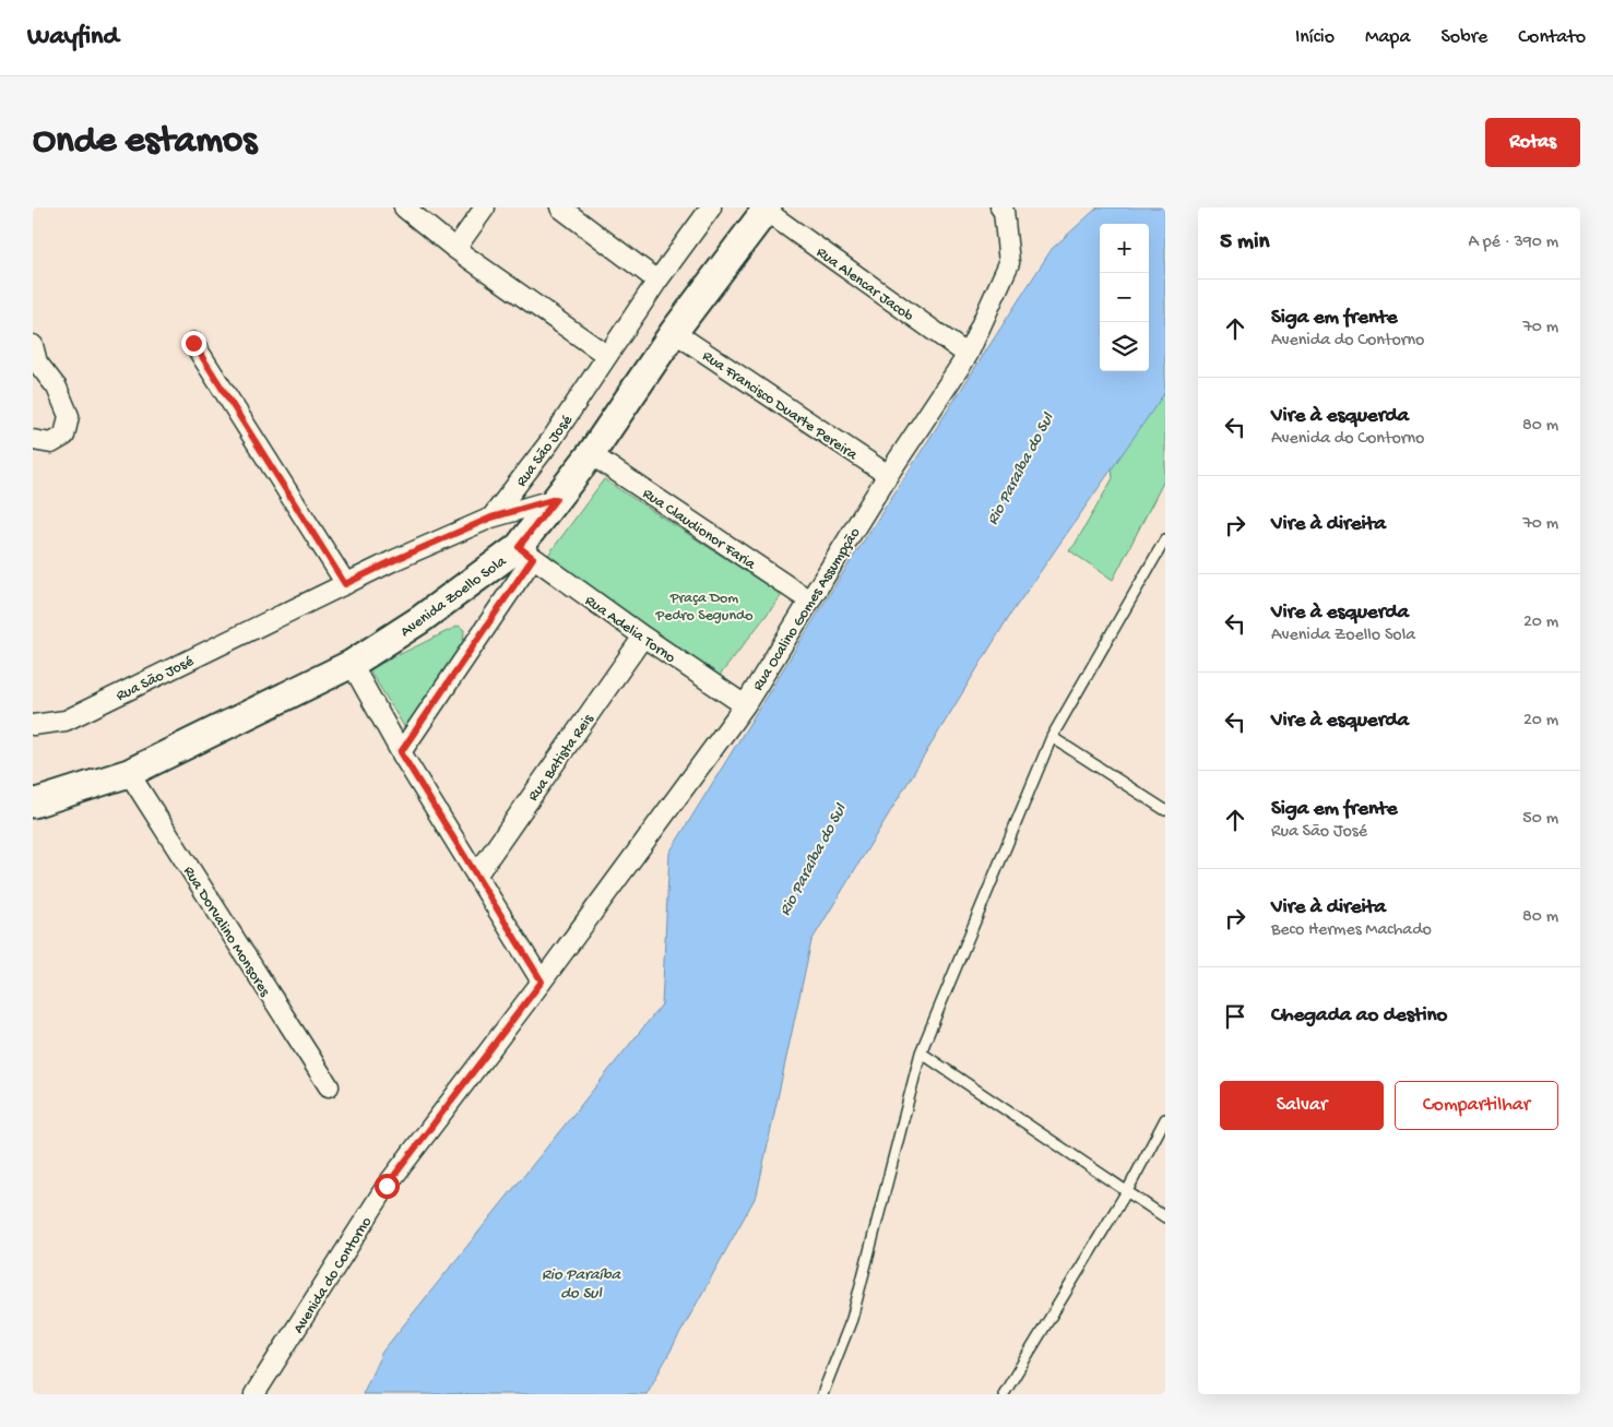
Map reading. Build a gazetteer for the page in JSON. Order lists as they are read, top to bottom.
{
  "streets": {
    "main road": ["Avenida Zoello Sola"],
    "street": [
      "Rua Alencar Jacob",
      "Rua Francisco Duarte Pereira",
      "Rua São José",
      "Rua Claudionor Faria",
      "Rua Ocalino Gomes Assumpção",
      "Rua Adelia Torno",
      "Rua Batista Reis",
      "Rua Dorvalino Monsores",
      "Avenida do Contorno"
    ]
  },
  "crossings": [
    ["Rua Alencar Jacob", "Avenida Zoello Sola"],
    ["Rua Alencar Jacob", "Rua Ocalino Gomes Assumpção"],
    ["Rua Francisco Duarte Pereira", "Avenida Zoello Sola"],
    ["Rua Francisco Duarte Pereira", "Rua Ocalino Gomes Assumpção"],
    ["Rua Claudionor Faria", "Avenida Zoello Sola"],
    ["Rua Claudionor Faria", "Rua Ocalino Gomes Assumpção"],
    ["Avenida Zoello Sola", "Rua Adelia Torno"],
    ["Avenida Zoello Sola", "Rua Dorvalino Monsores"],
    ["Rua Ocalino Gomes Assumpção", "Rua Adelia Torno"],
    ["Rua Ocalino Gomes Assumpção", "Avenida do Contorno"],
    ["Rua Adelia Torno", "Rua Batista Reis"]
  ],
  "water": ["Rio Paraíba do Sul"],
  "parks": ["Praça Dom Pedro Segundo"],
  "page": {
    "header": "Wayfind",
    "nav": [
      "Início",
      "Mapa",
      "Sobre",
      "Contato"
    ],
    "buttons": [
      "Rotas",
      ["Salvar", "Compartilhar"]
    ],
    "title": "Onde estamos",
    "heading": ["5 min", "A pé · 390 m"],
    "map_buttons": ["+", "−"],
    "list": [
      ["Siga em frente", "Avenida do Contorno", "70 m"],
      ["Vire à esquerda", "Avenida do Contorno", "80 m"],
      ["Vire à direita", "70 m"],
      ["Vire à esquerda", "Avenida Zoello Sola", "20 m"],
      ["Vire à esquerda", "20 m"],
      ["Siga em frente", "Rua São José", "50 m"],
      ["Vire à direita", "Beco Hermes Machado", "80 m"],
      "Chegada ao destino"
    ]
  }
}
